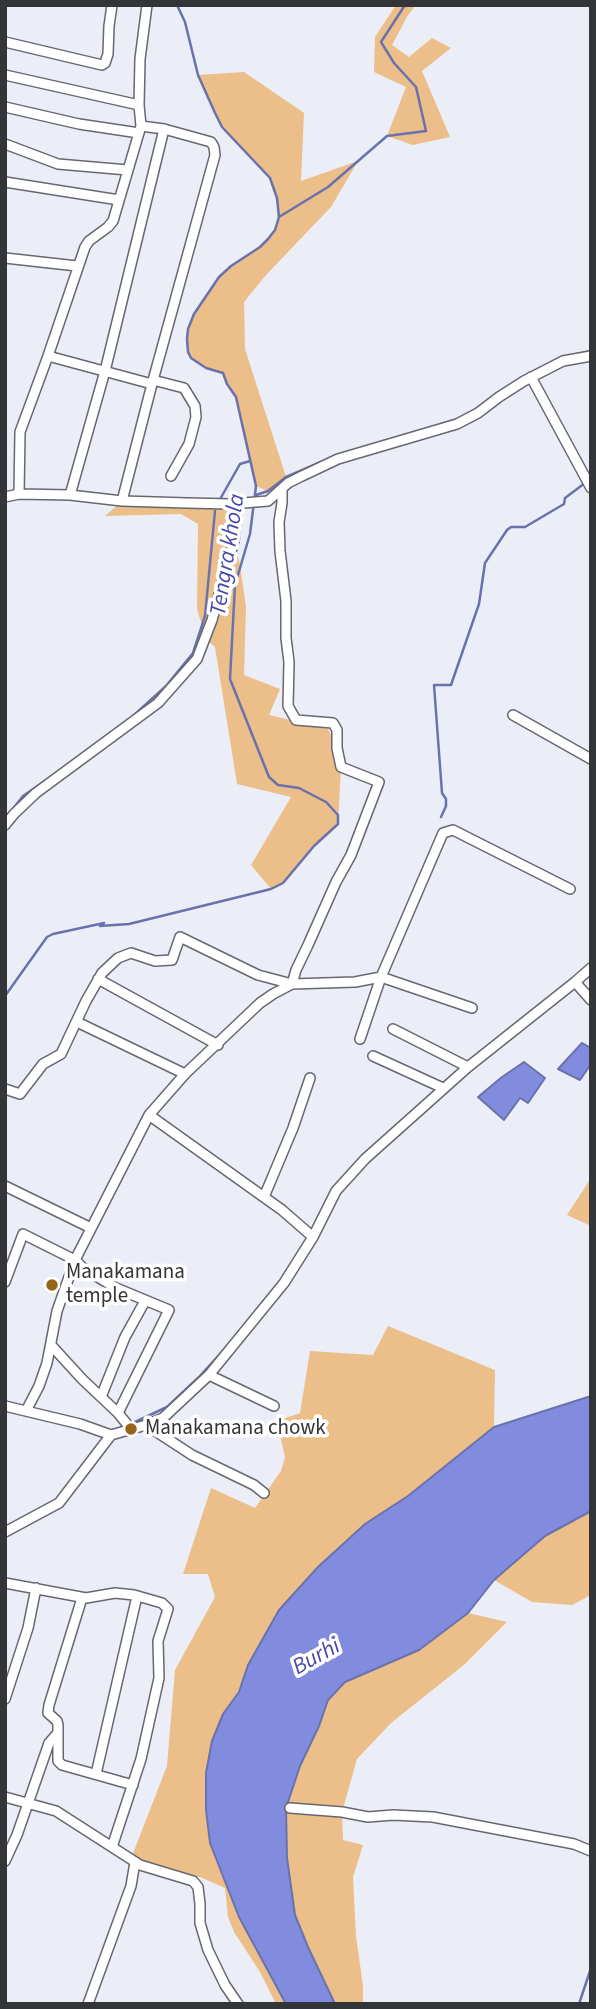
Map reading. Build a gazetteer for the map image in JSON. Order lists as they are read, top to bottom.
{
  "water": ["Tengra khola", "Burhi"],
  "places": ["Manakamana temple", "Manakamana chowk"]
}
